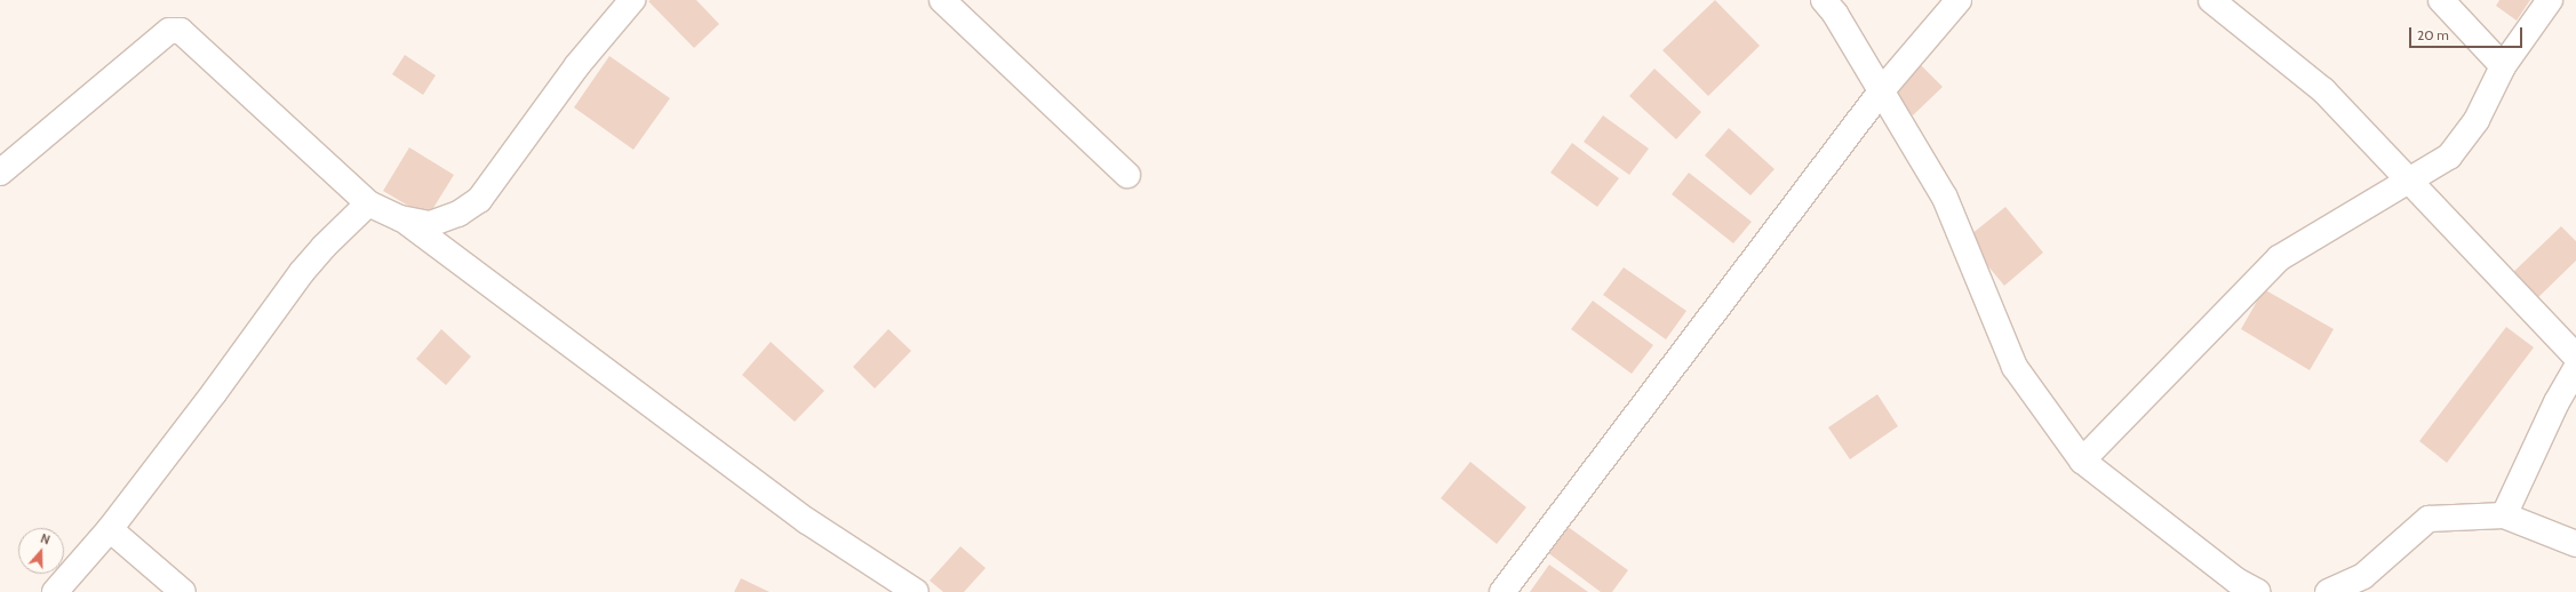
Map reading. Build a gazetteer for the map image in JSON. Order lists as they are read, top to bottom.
{
  "scale_bar": "20 m",
  "north": "top"
}
